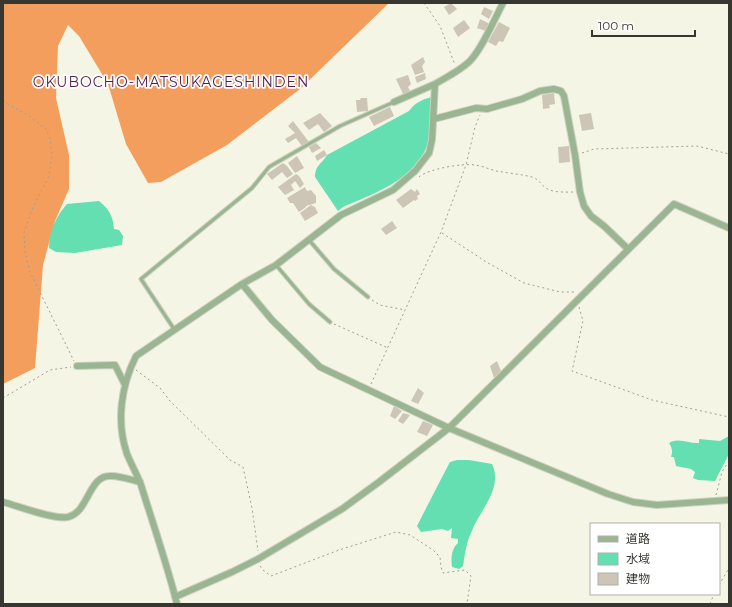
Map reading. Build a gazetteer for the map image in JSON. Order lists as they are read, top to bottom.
{
  "districts": ["OKUBOCHO-MATSUKAGESHINDEN"],
  "legend": ["道路", "水域", "建物"],
  "scale_bar": "100 m"
}
